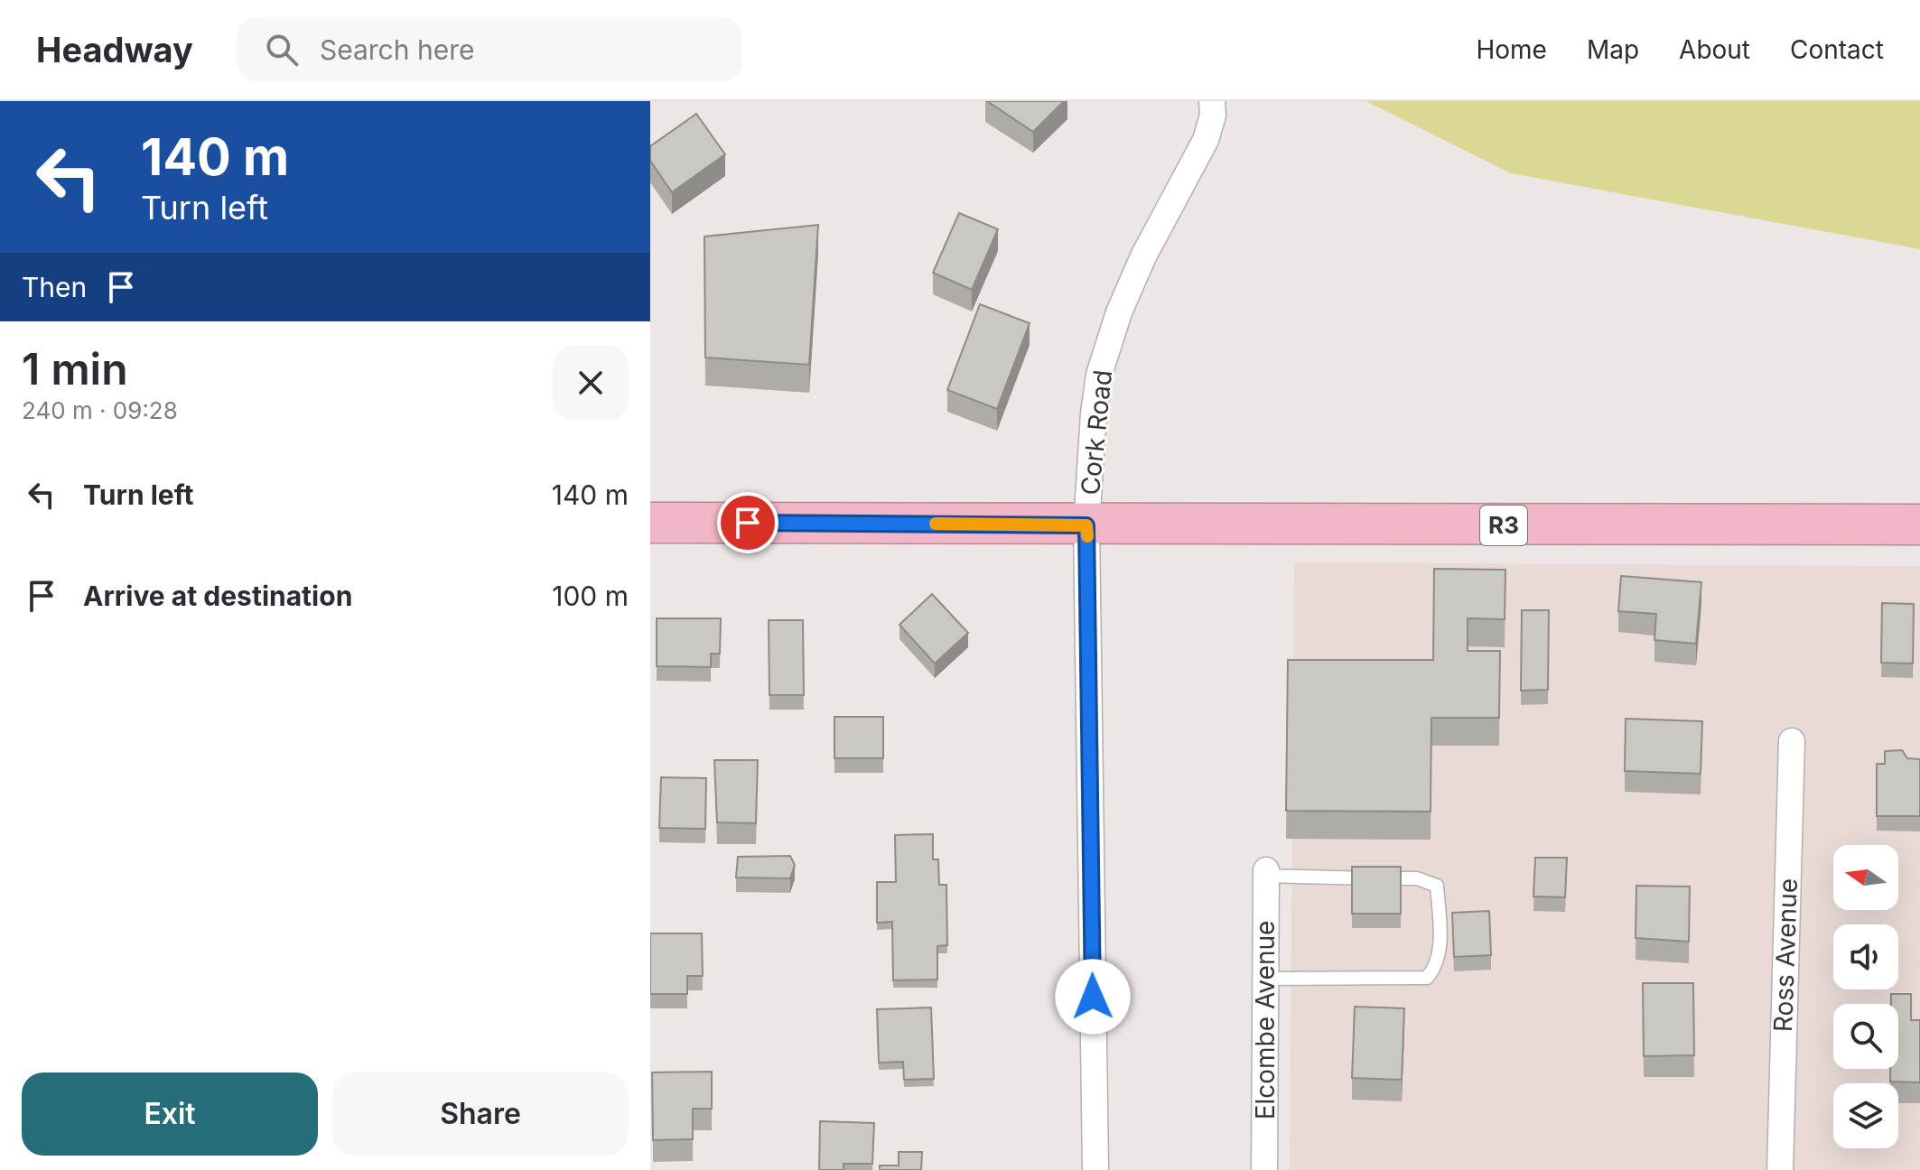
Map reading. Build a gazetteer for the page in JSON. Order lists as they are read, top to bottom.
{
  "streets": {
    "highway": ["R3"],
    "street": ["Cork Road", "Ross Avenue", "Elcombe Avenue"]
  },
  "crossings": [
    ["Cork Road", "R3"]
  ],
  "north": "left",
  "page": {
    "header": "Headway",
    "search": "Search here",
    "nav": [
      "Home",
      "Map",
      "About",
      "Contact"
    ],
    "turn": ["140 m", "Turn left"],
    "then": "Then",
    "heading": ["1 min", "240 m · 09:28"],
    "list": [
      {
        "name": "Turn left",
        "value": "140 m"
      },
      {
        "name": "Arrive at destination",
        "value": "100 m"
      }
    ],
    "buttons": ["Exit", "Share"]
  }
}
